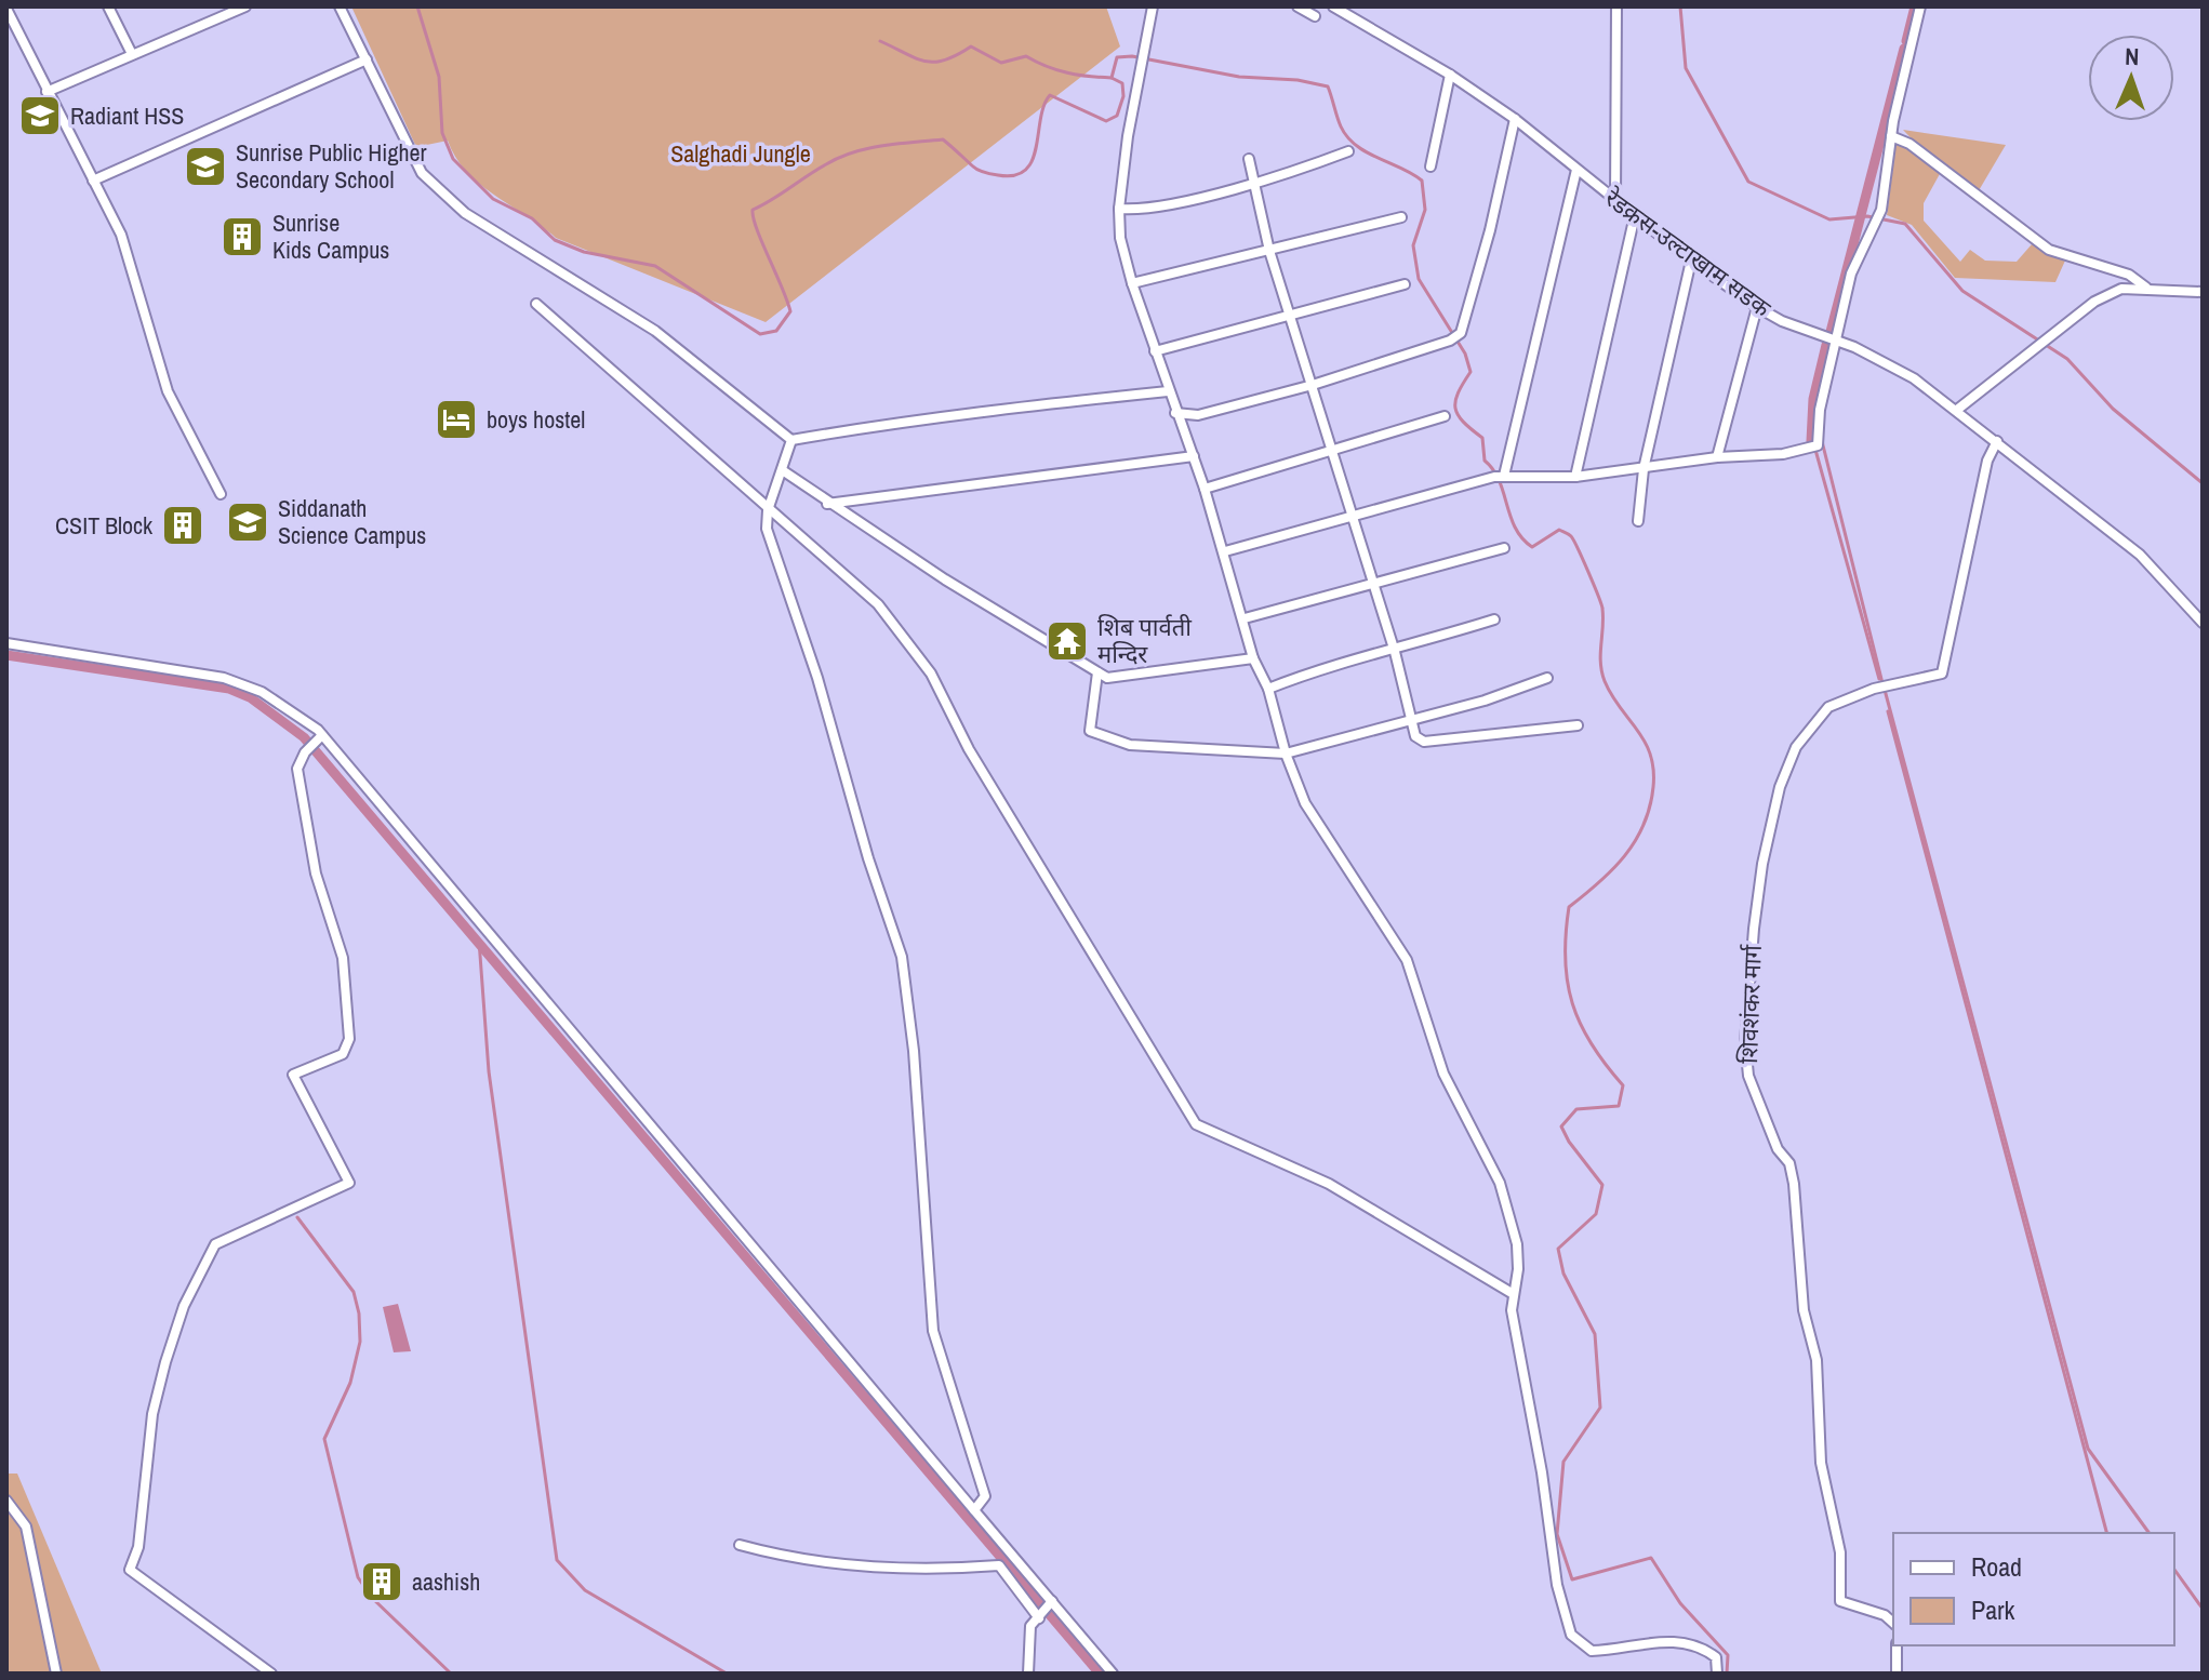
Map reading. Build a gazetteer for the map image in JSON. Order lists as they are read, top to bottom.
{
  "streets": {
    "street": ["रेडक्रस-उल्टाखाम सडक", "शिवशंकर मार्ग"]
  },
  "crossings": [
    ["रेडक्रस-उल्टाखाम सडक", "शिवशंकर मार्ग"]
  ],
  "parks": ["Salghadi Jungle"],
  "places": {
    "school or university": ["Radiant HSS", "Sunrise Public Higher Secondary School", "Siddanath Science Campus"],
    "building": ["Sunrise Kids Campus", "CSIT Block", "aashish"],
    "hotel": ["boys hostel"],
    "temple": ["शिब पार्वती मन्दिर"]
  },
  "legend": ["Road", "Park"],
  "north": "top"
}
